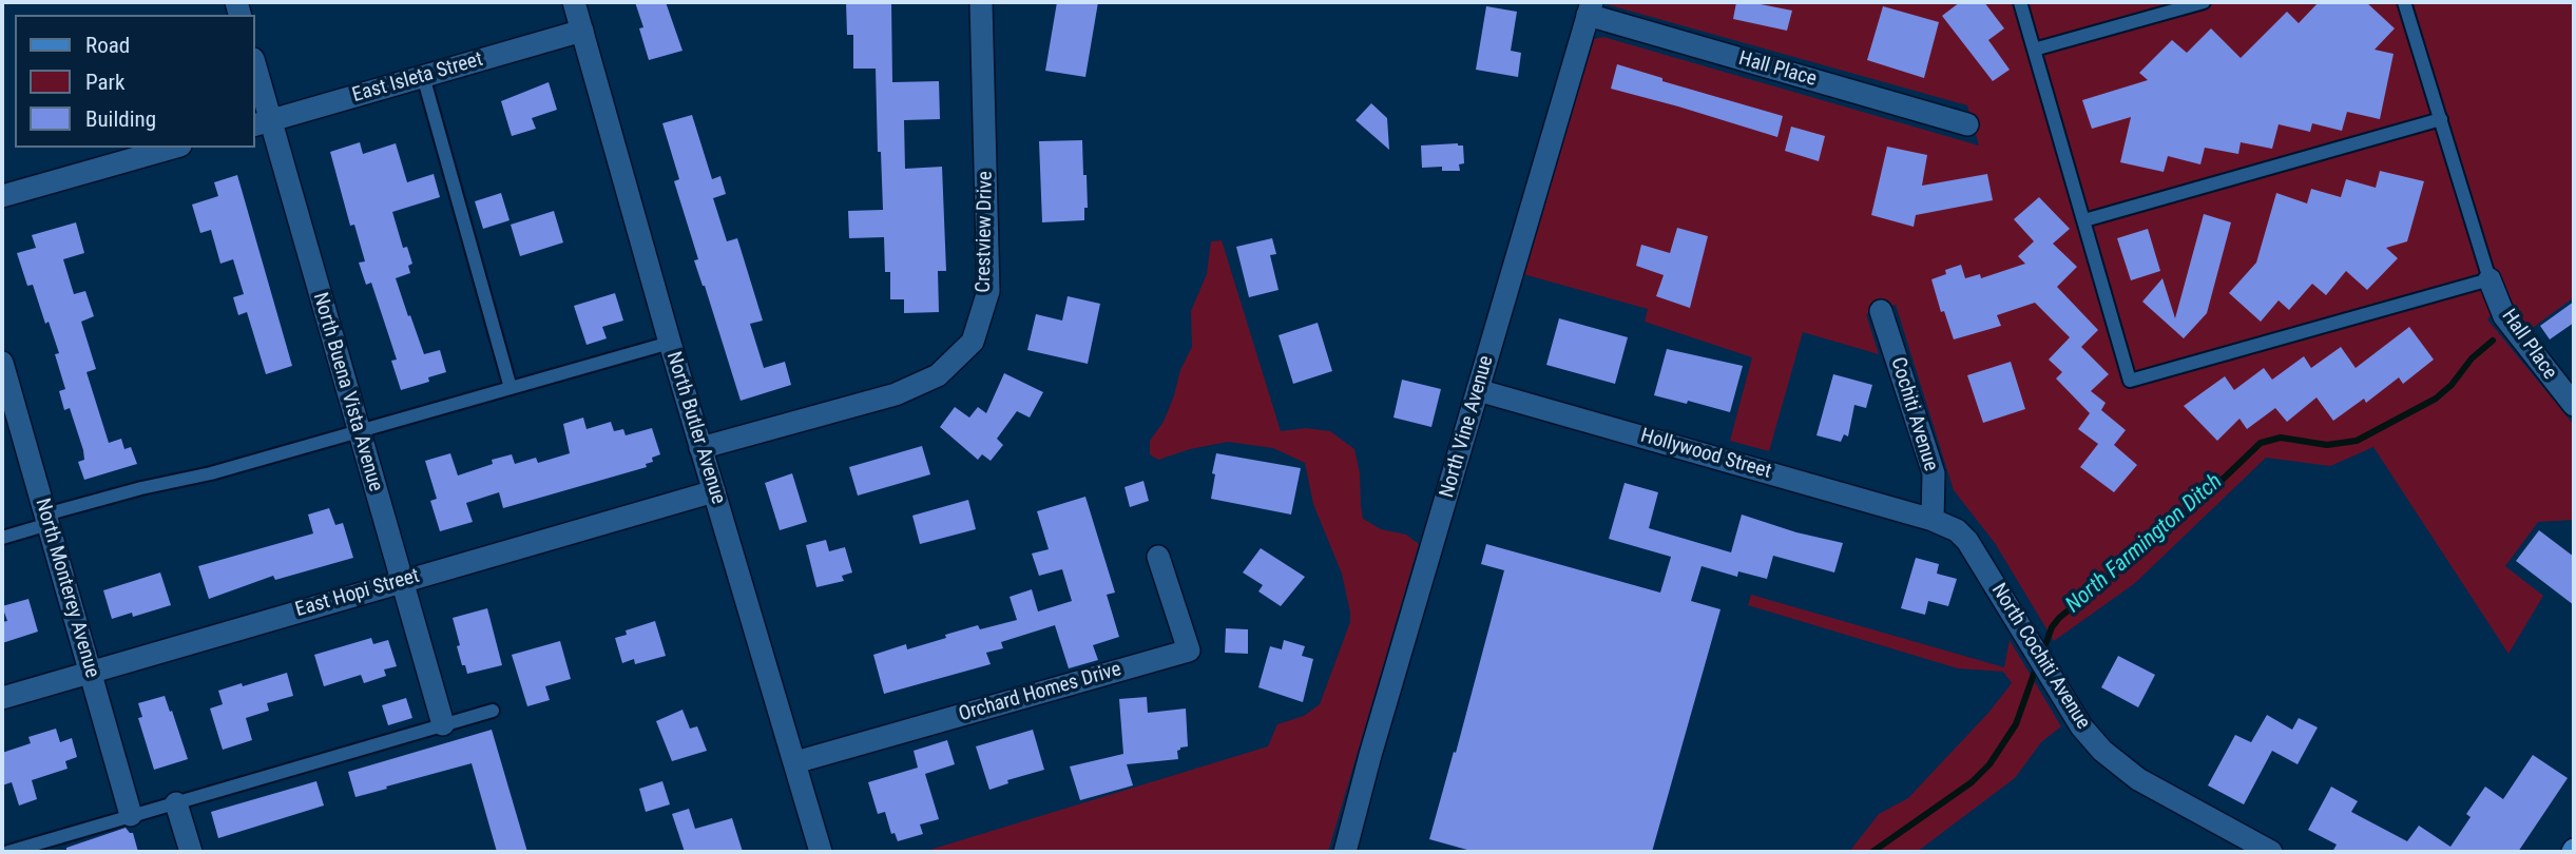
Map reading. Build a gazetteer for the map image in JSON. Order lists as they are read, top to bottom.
{
  "streets": {
    "street": [
      "Hall Place",
      "East Isleta Street",
      "Crestview Drive",
      "North Buena Vista Avenue",
      "Cochiti Avenue",
      "North Vine Avenue",
      "North Butler Avenue",
      "Hollywood Street",
      "North Monterey Avenue",
      "East Hopi Street",
      "North Cochiti Avenue",
      "Orchard Homes Drive"
    ]
  },
  "crossings": [
    ["Hall Place", "North Vine Avenue"],
    ["East Isleta Street", "North Buena Vista Avenue"],
    ["East Isleta Street", "North Butler Avenue"],
    ["Crestview Drive", "North Butler Avenue"],
    ["North Buena Vista Avenue", "East Hopi Street"],
    ["Cochiti Avenue", "Hollywood Street"],
    ["Cochiti Avenue", "North Cochiti Avenue"],
    ["North Vine Avenue", "Hollywood Street"],
    ["North Butler Avenue", "East Hopi Street"],
    ["North Butler Avenue", "Orchard Homes Drive"],
    ["Hollywood Street", "North Cochiti Avenue"],
    ["North Monterey Avenue", "East Hopi Street"]
  ],
  "water": ["North Farmington Ditch"],
  "legend": ["Road", "Park", "Building"]
}
